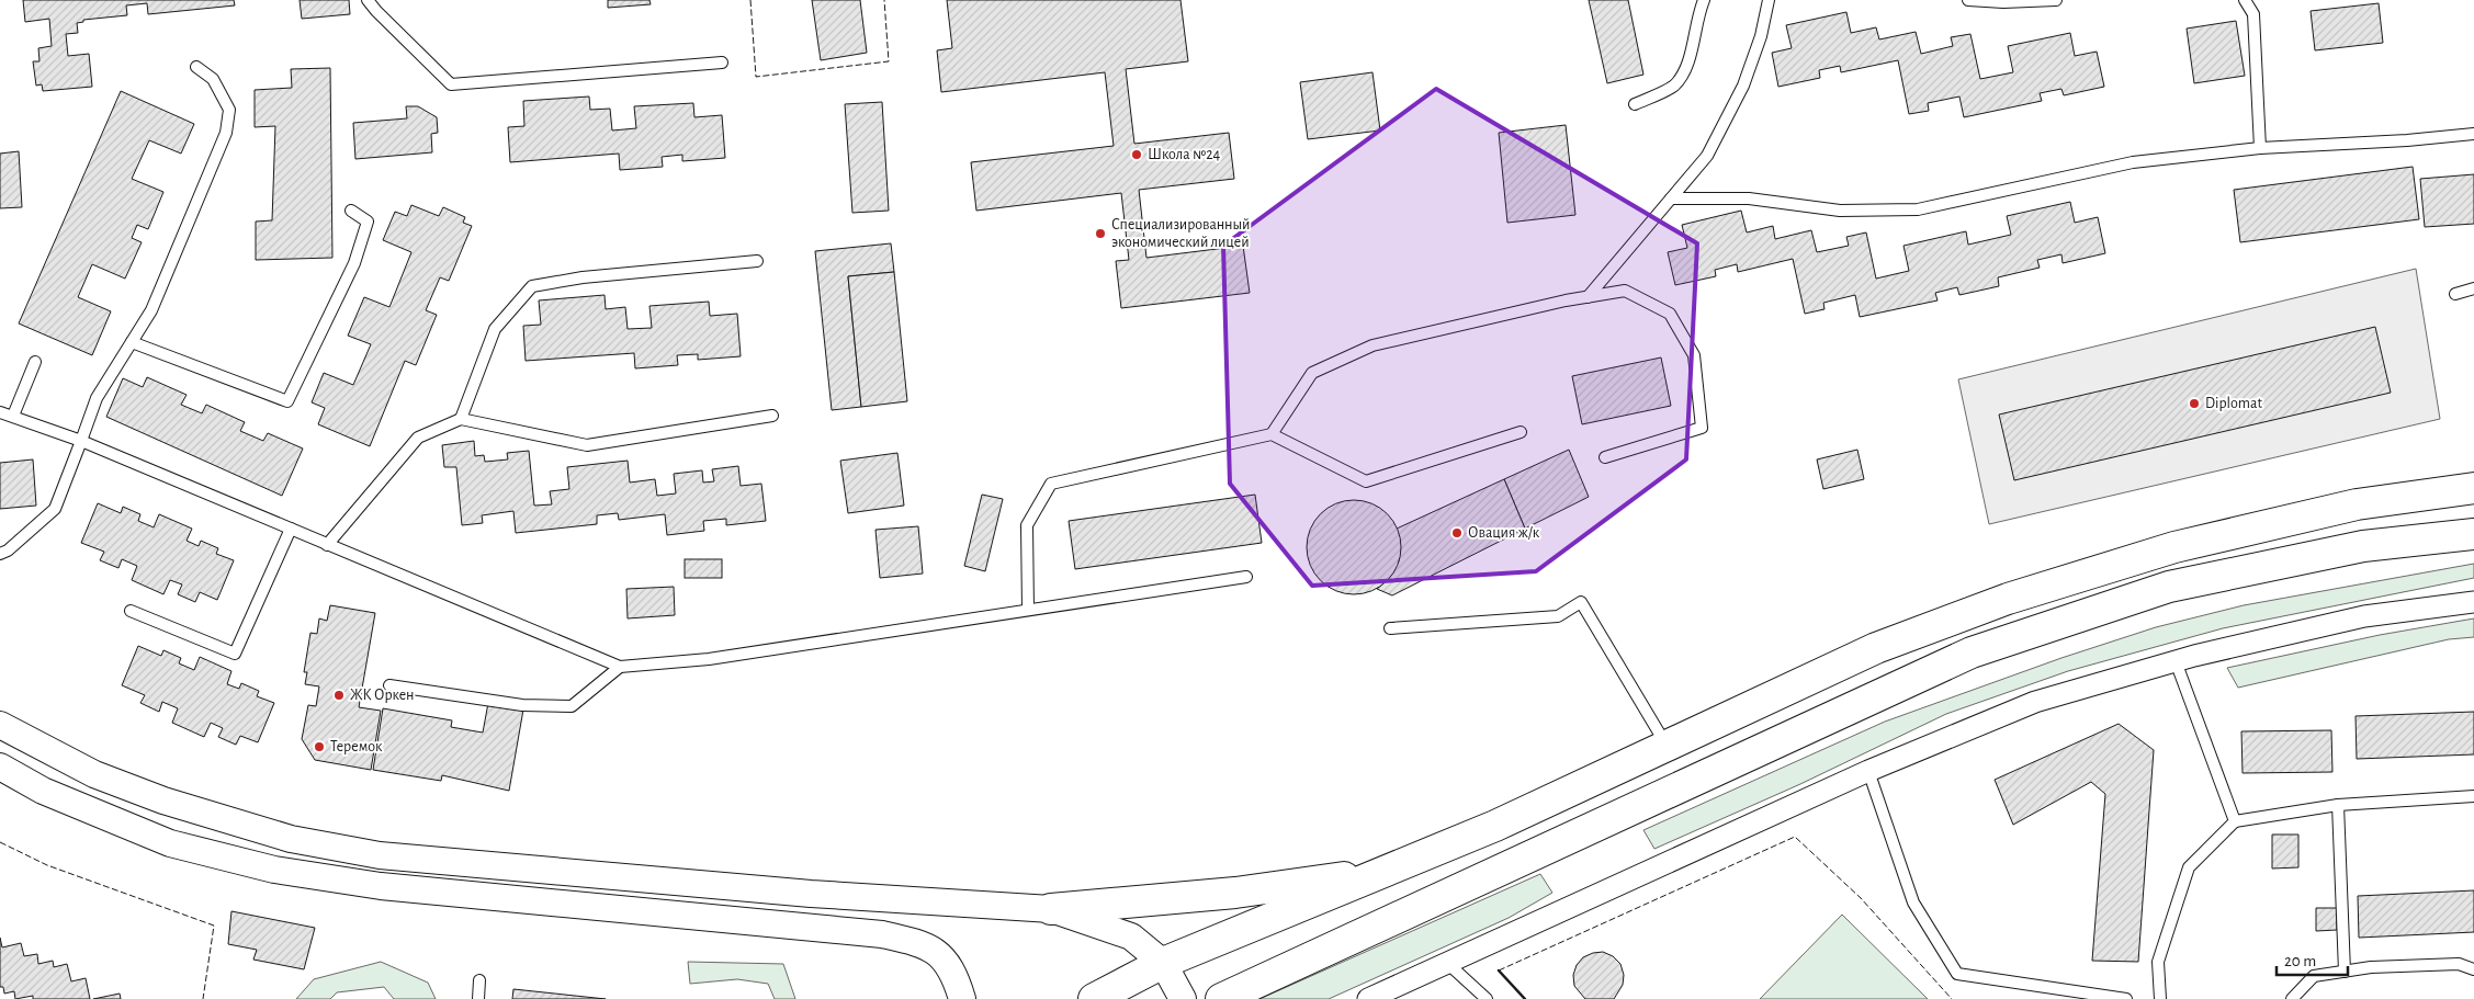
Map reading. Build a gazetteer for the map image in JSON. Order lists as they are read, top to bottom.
{
  "places": [
    "Школа №24",
    "Специализированный экономический лицей",
    "Diplomat",
    "Овация ж/к",
    "ЖК Оркен",
    "Теремок"
  ],
  "scale_bar": "20 m"
}
